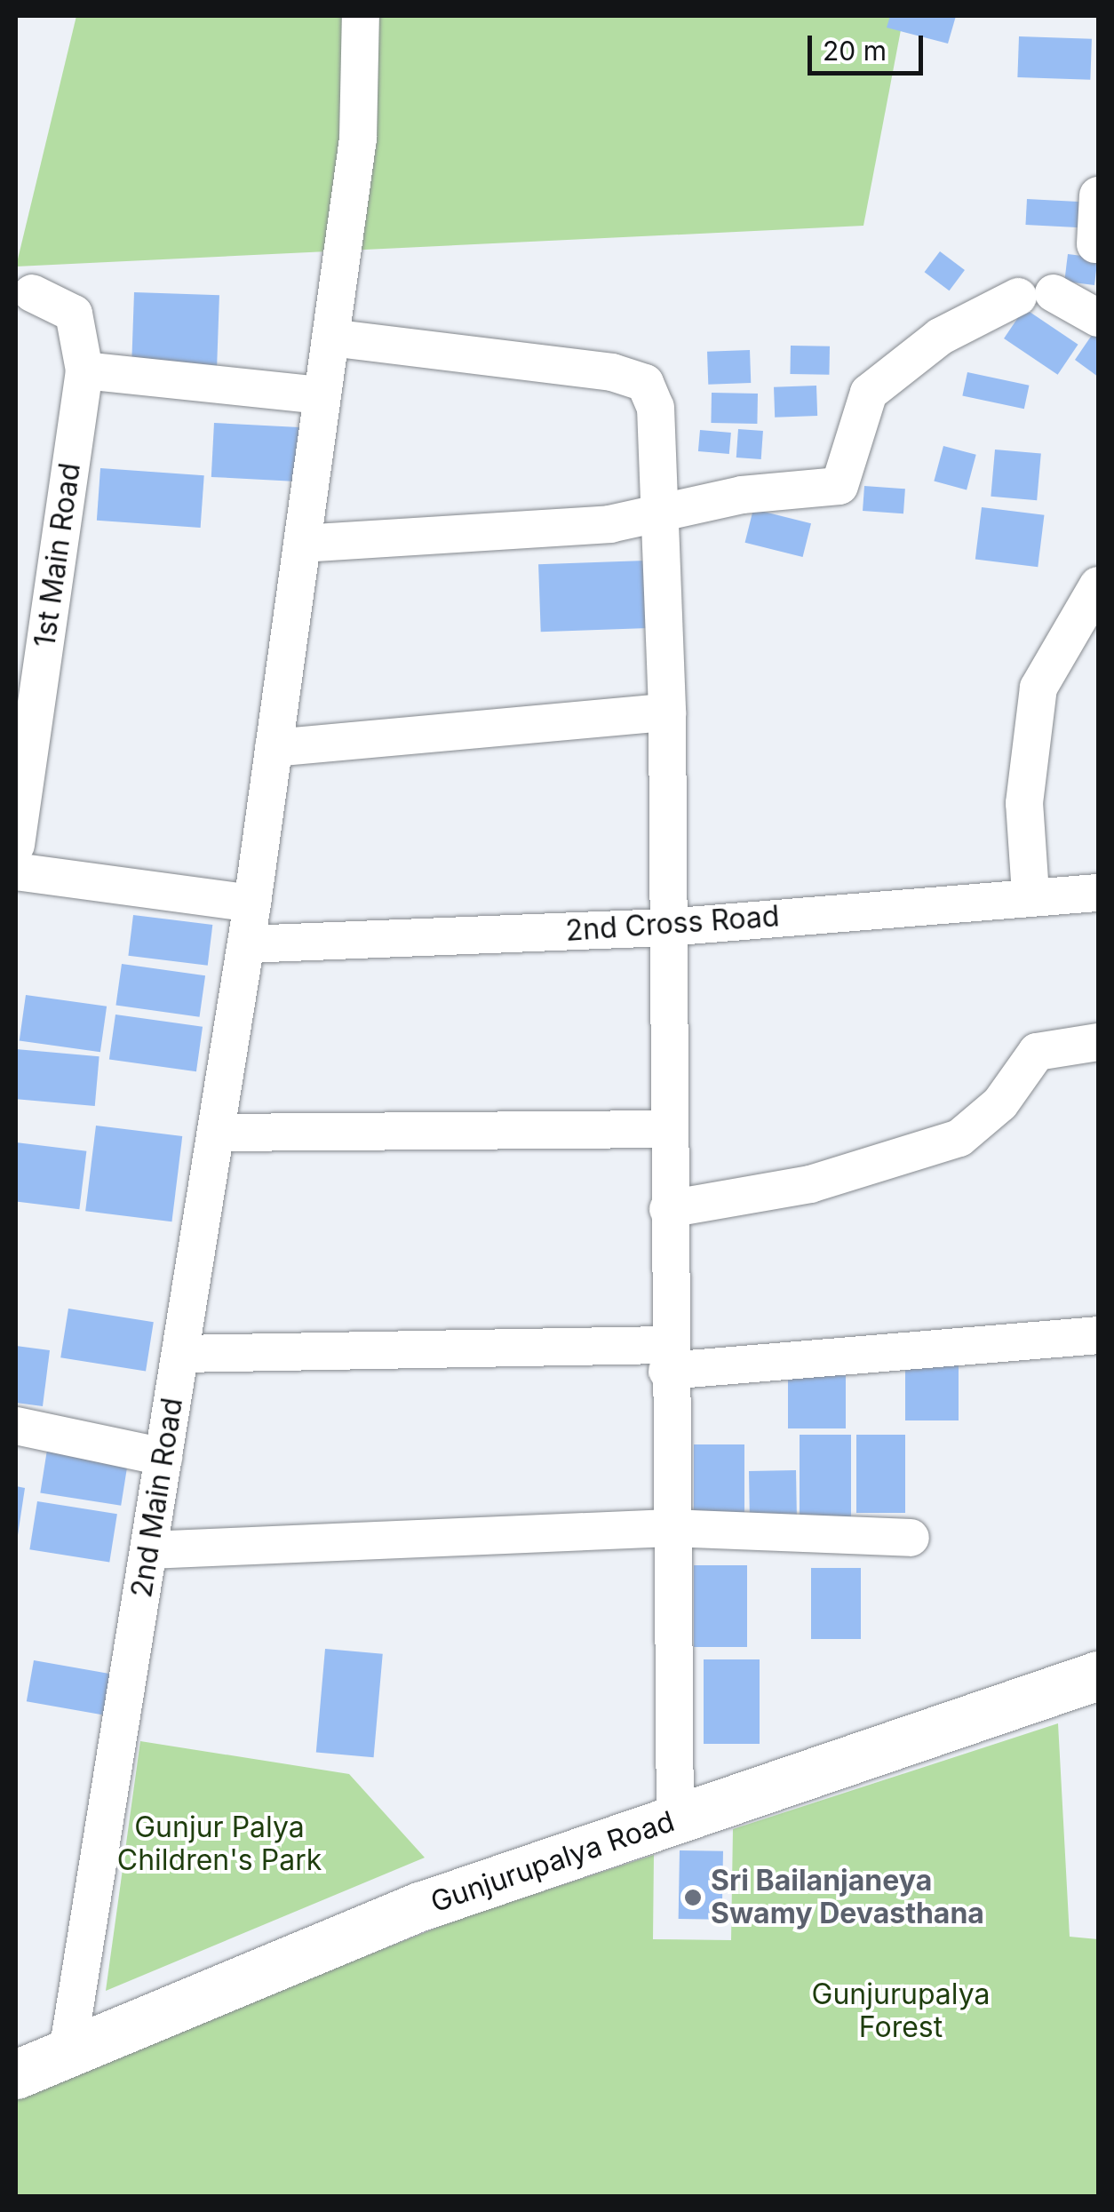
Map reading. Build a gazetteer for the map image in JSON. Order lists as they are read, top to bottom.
{
  "streets": {
    "street": [
      "1st Main Road",
      "2nd Cross Road",
      "2nd Main Road",
      "Gunjurupalya Road"
    ]
  },
  "crossings": [
    ["2nd Cross Road", "2nd Main Road"],
    ["2nd Main Road", "Gunjurupalya Road"]
  ],
  "parks": ["Gunjur Palya Children's Park", "Gunjurupalya Forest"],
  "places": ["Sri Bailanjaneya Swamy Devasthana"],
  "scale_bar": "20 m"
}
